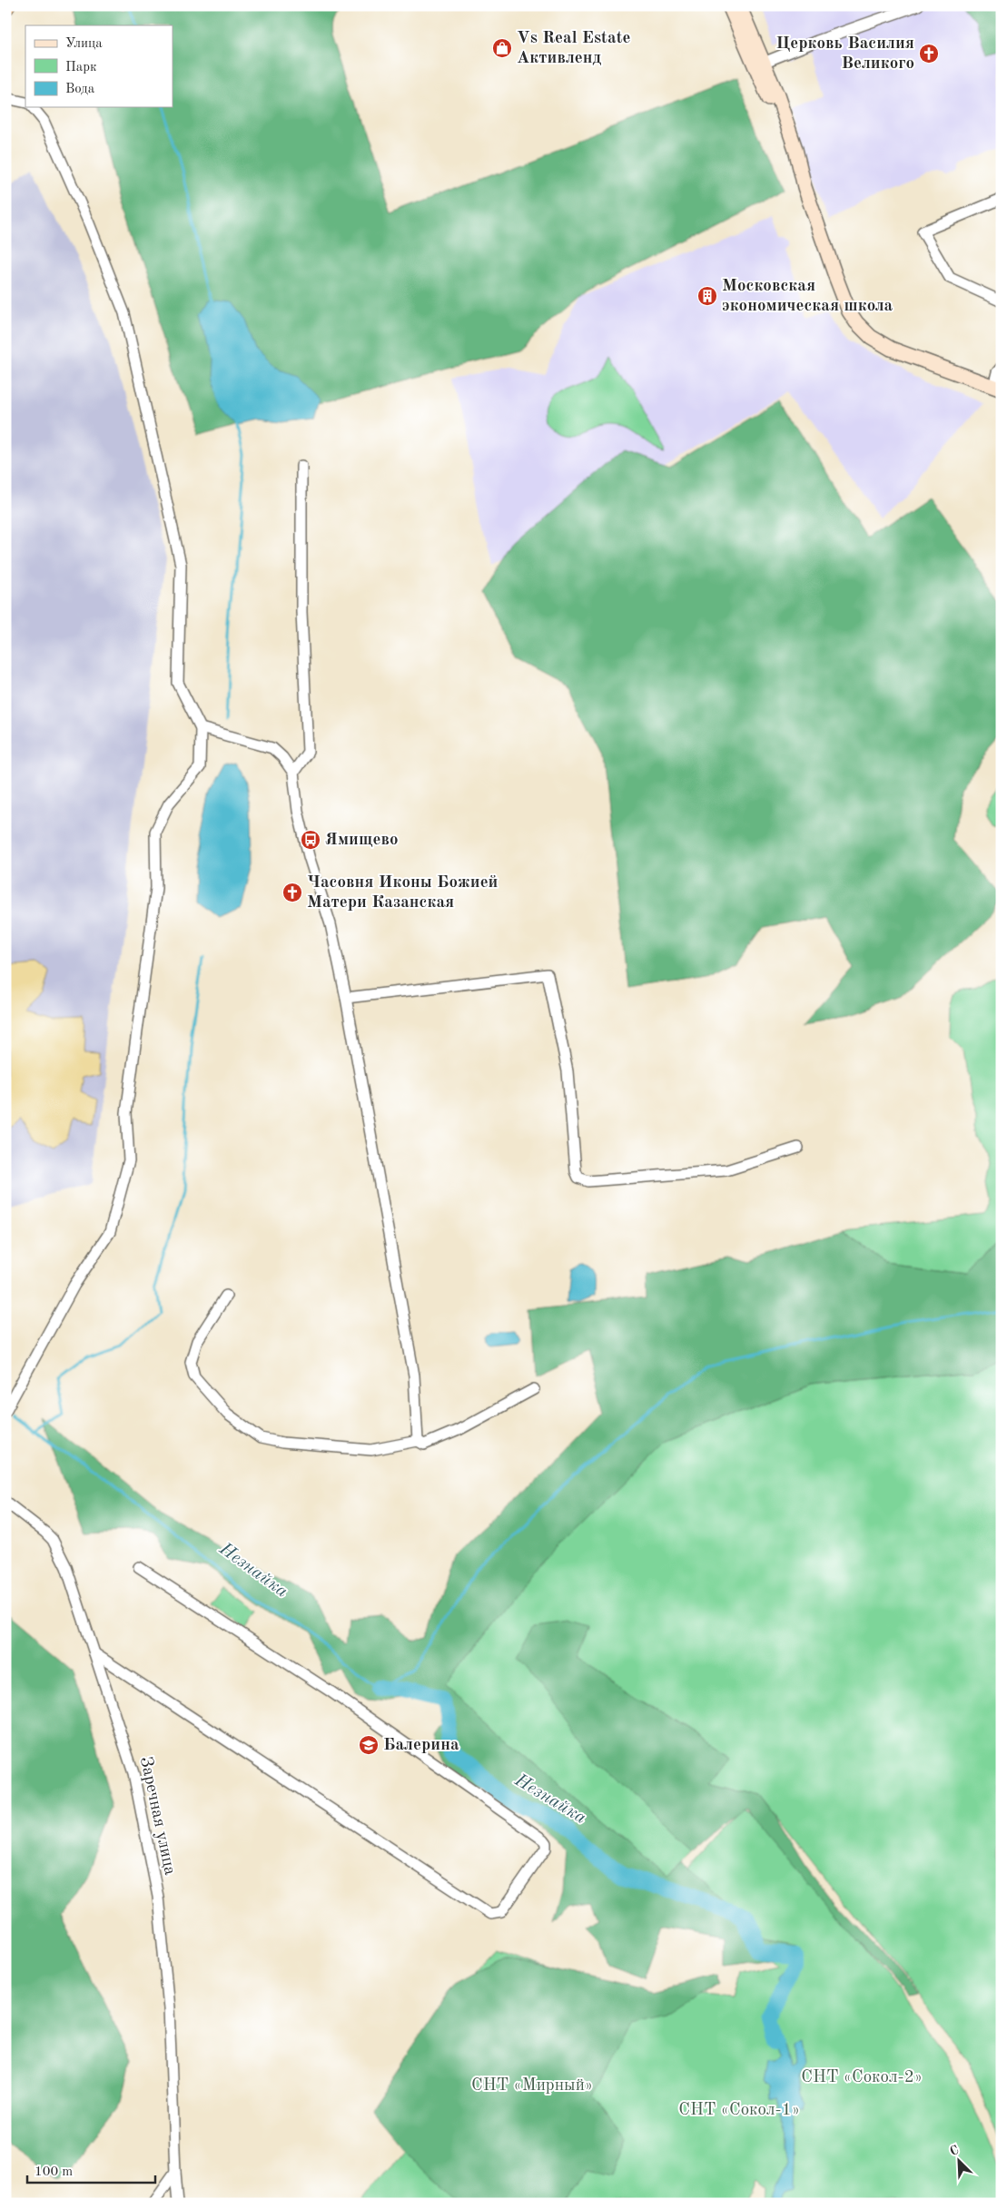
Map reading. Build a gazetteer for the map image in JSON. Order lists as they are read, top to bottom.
{
  "streets": {
    "street": ["Заречная улица"]
  },
  "water": ["Незнайка"],
  "parks": ["СНТ «Сокол-2»", "СНТ «Мирный»", "СНТ «Сокол-1»"],
  "places": {
    "shop": ["Vs Real Estate Активленд"],
    "church": ["Церковь Василия Великого", "Часовня Иконы Божией Матери Казанская"],
    "building": ["Московская экономическая школа"],
    "bus stop": ["Ямищево"],
    "school or university": ["Балерина"]
  },
  "legend": ["Улица", "Парк", "Вода"],
  "scale_bar": "100 m",
  "north": "top left"
}
